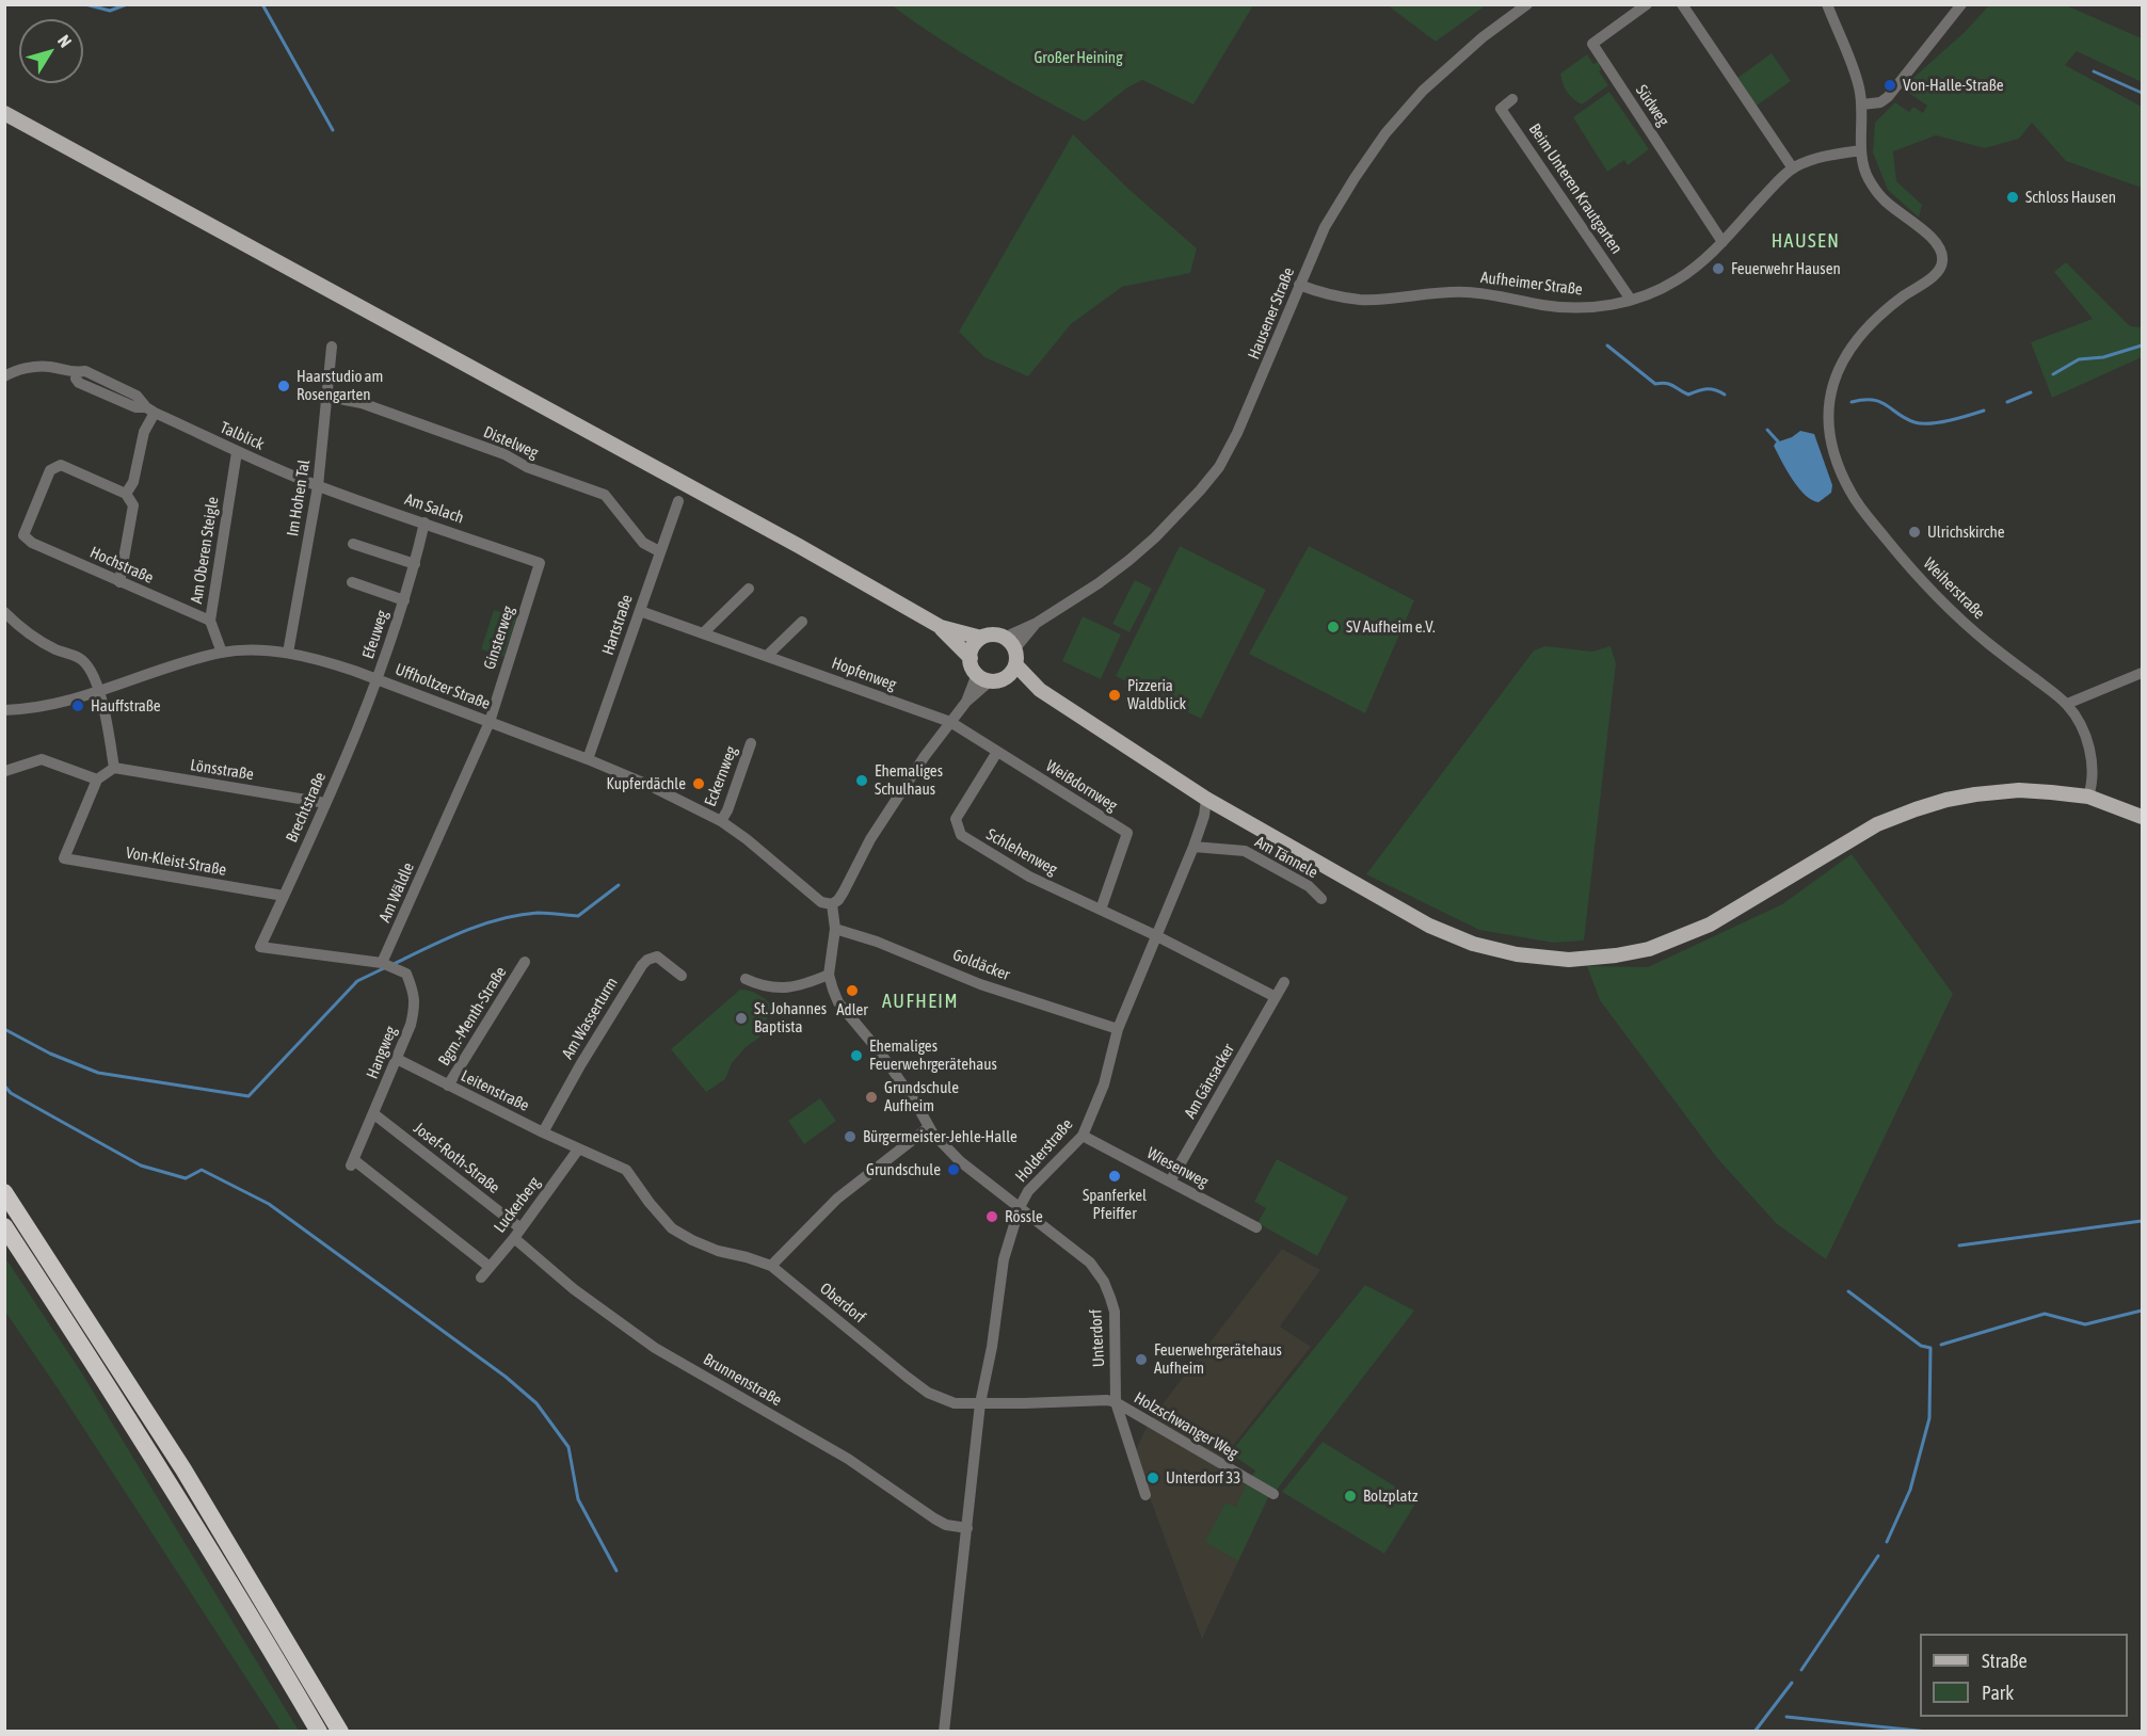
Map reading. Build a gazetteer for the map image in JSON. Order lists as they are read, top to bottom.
{
  "streets": {
    "street": [
      "Südweg",
      "Beim Unteren Krautgarten",
      "Aufheimer Straße",
      "Hausener Straße",
      "Talblick",
      "Distelweg",
      "Im Hohen Tal",
      "Am Salach",
      "Am Oberen Steigle",
      "Hochstraße",
      "Weiherstraße",
      "Hartstraße",
      "Efeuweg",
      "Ginsterweg",
      "Hopfenweg",
      "Uffholtzer Straße",
      "Lönsstraße",
      "Eckernweg",
      "Weißdornweg",
      "Brechtstraße",
      "Schlehenweg",
      "Am Tännele",
      "Von-Kleist-Straße",
      "Am Wäldle",
      "Goldäcker",
      "Bgm.-Menth-Straße",
      "Am Wasserturm",
      "Hangweg",
      "Am Gänsacker",
      "Leitenstraße",
      "Holderstraße",
      "Josef-Roth-Straße",
      "Wiesenweg",
      "Luckerberg",
      "Oberdorf",
      "Unterdorf",
      "Brunnenstraße",
      "Holzschwanger Weg"
    ]
  },
  "crossings": [
    ["Südweg", "Aufheimer Straße"],
    ["Beim Unteren Krautgarten", "Aufheimer Straße"],
    ["Aufheimer Straße", "Hausener Straße"],
    ["Aufheimer Straße", "Weiherstraße"],
    ["Talblick", "Im Hohen Tal"],
    ["Talblick", "Am Salach"],
    ["Talblick", "Am Oberen Steigle"],
    ["Distelweg", "Im Hohen Tal"],
    ["Distelweg", "Hartstraße"],
    ["Im Hohen Tal", "Am Salach"],
    ["Im Hohen Tal", "Uffholtzer Straße"],
    ["Am Salach", "Efeuweg"],
    ["Am Salach", "Ginsterweg"],
    ["Am Oberen Steigle", "Hochstraße"],
    ["Am Oberen Steigle", "Uffholtzer Straße"],
    ["Hartstraße", "Hopfenweg"],
    ["Hartstraße", "Uffholtzer Straße"],
    ["Efeuweg", "Uffholtzer Straße"],
    ["Efeuweg", "Brechtstraße"],
    ["Ginsterweg", "Uffholtzer Straße"],
    ["Ginsterweg", "Am Wäldle"],
    ["Hopfenweg", "Weißdornweg"],
    ["Uffholtzer Straße", "Eckernweg"],
    ["Uffholtzer Straße", "Brechtstraße"],
    ["Uffholtzer Straße", "Am Wäldle"],
    ["Uffholtzer Straße", "Unterdorf"],
    ["Lönsstraße", "Brechtstraße"],
    ["Weißdornweg", "Schlehenweg"],
    ["Brechtstraße", "Von-Kleist-Straße"],
    ["Brechtstraße", "Am Wäldle"],
    ["Brechtstraße", "Hangweg"],
    ["Schlehenweg", "Holderstraße"],
    ["Am Tännele", "Holderstraße"],
    ["Am Wäldle", "Hangweg"],
    ["Goldäcker", "Holderstraße"],
    ["Goldäcker", "Unterdorf"],
    ["Bgm.-Menth-Straße", "Leitenstraße"],
    ["Am Wasserturm", "Leitenstraße"],
    ["Hangweg", "Leitenstraße"],
    ["Hangweg", "Josef-Roth-Straße"],
    ["Hangweg", "Luckerberg"],
    ["Am Gänsacker", "Wiesenweg"],
    ["Leitenstraße", "Luckerberg"],
    ["Leitenstraße", "Oberdorf"],
    ["Holderstraße", "Wiesenweg"],
    ["Holderstraße", "Oberdorf"],
    ["Holderstraße", "Unterdorf"],
    ["Holderstraße", "Brunnenstraße"],
    ["Josef-Roth-Straße", "Luckerberg"],
    ["Josef-Roth-Straße", "Brunnenstraße"],
    ["Luckerberg", "Oberdorf"],
    ["Luckerberg", "Brunnenstraße"],
    ["Oberdorf", "Unterdorf"],
    ["Oberdorf", "Holzschwanger Weg"],
    ["Unterdorf", "Holzschwanger Weg"]
  ],
  "districts": ["HAUSEN", "AUFHEIM"],
  "parks": ["Großer Heining"],
  "places": [
    "Von-Halle-Straße",
    "Schloss Hausen",
    "Feuerwehr Hausen",
    "Haarstudio am Rosengarten",
    "Ulrichskirche",
    "SV Aufheim e.V.",
    "Pizzeria Waldblick",
    "Hauffstraße",
    "Ehemaliges Schulhaus",
    "Kupferdächle",
    "Adler",
    "St. Johannes Baptista",
    "Ehemaliges Feuerwehrgerätehaus",
    "Grundschule Aufheim",
    "Bürgermeister-Jehle-Halle",
    "Grundschule",
    "Spanferkel Pfeiffer",
    "Rössle",
    "Feuerwehrgerätehaus Aufheim",
    "Unterdorf 33",
    "Bolzplatz"
  ],
  "legend": ["Straße", "Park"],
  "north": "top right"
}
